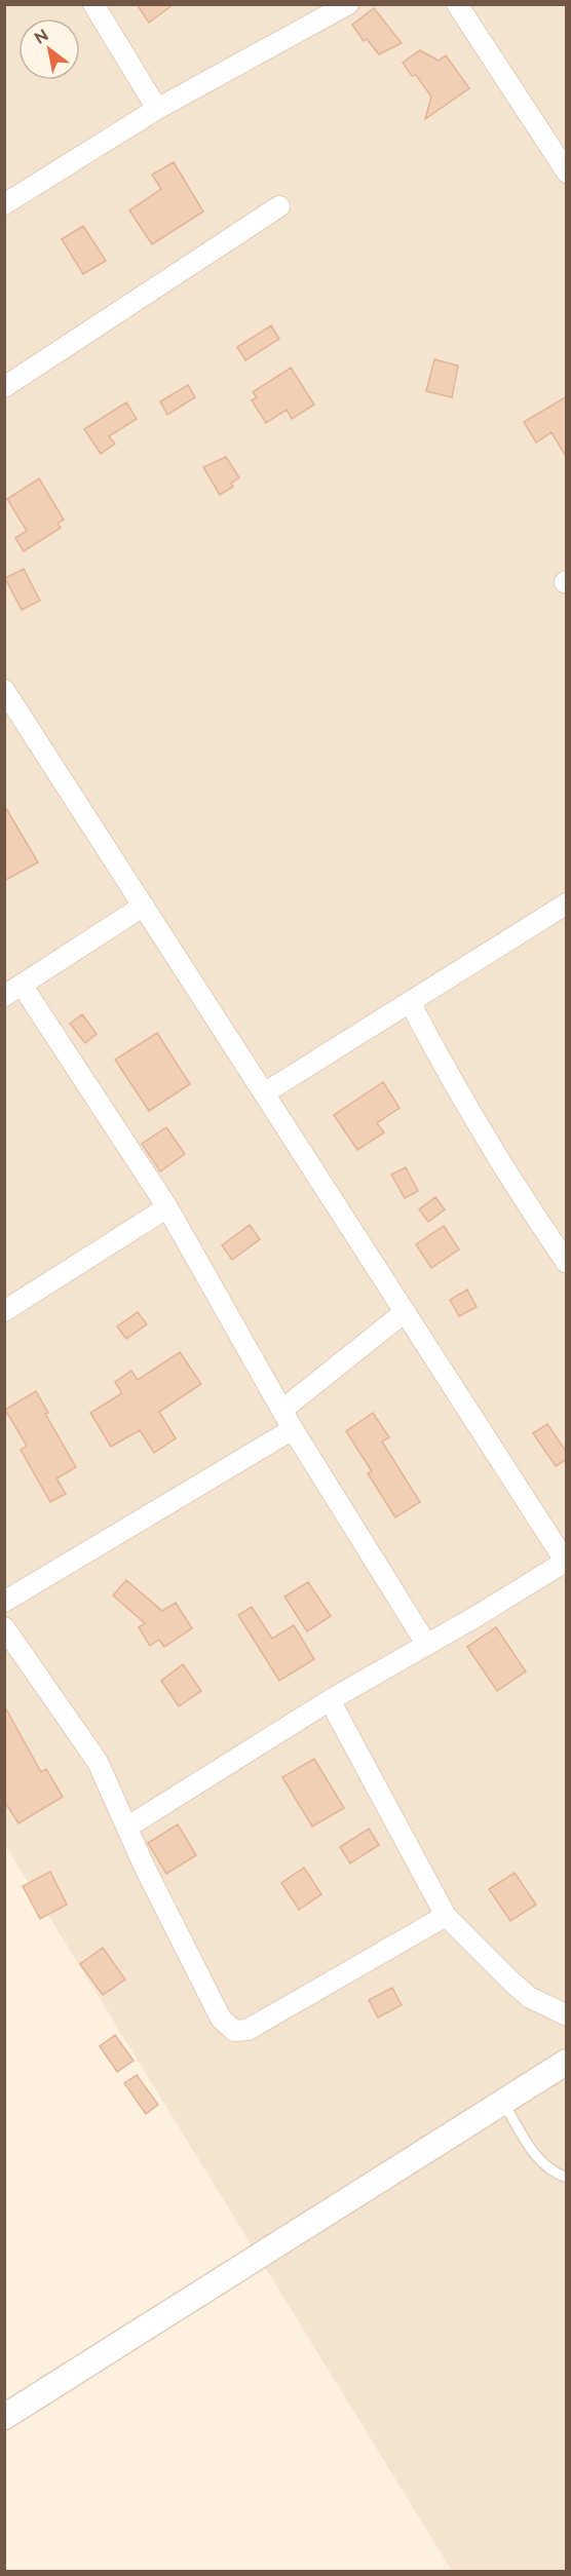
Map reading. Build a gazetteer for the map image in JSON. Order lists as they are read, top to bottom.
{
  "north": "top left"
}
